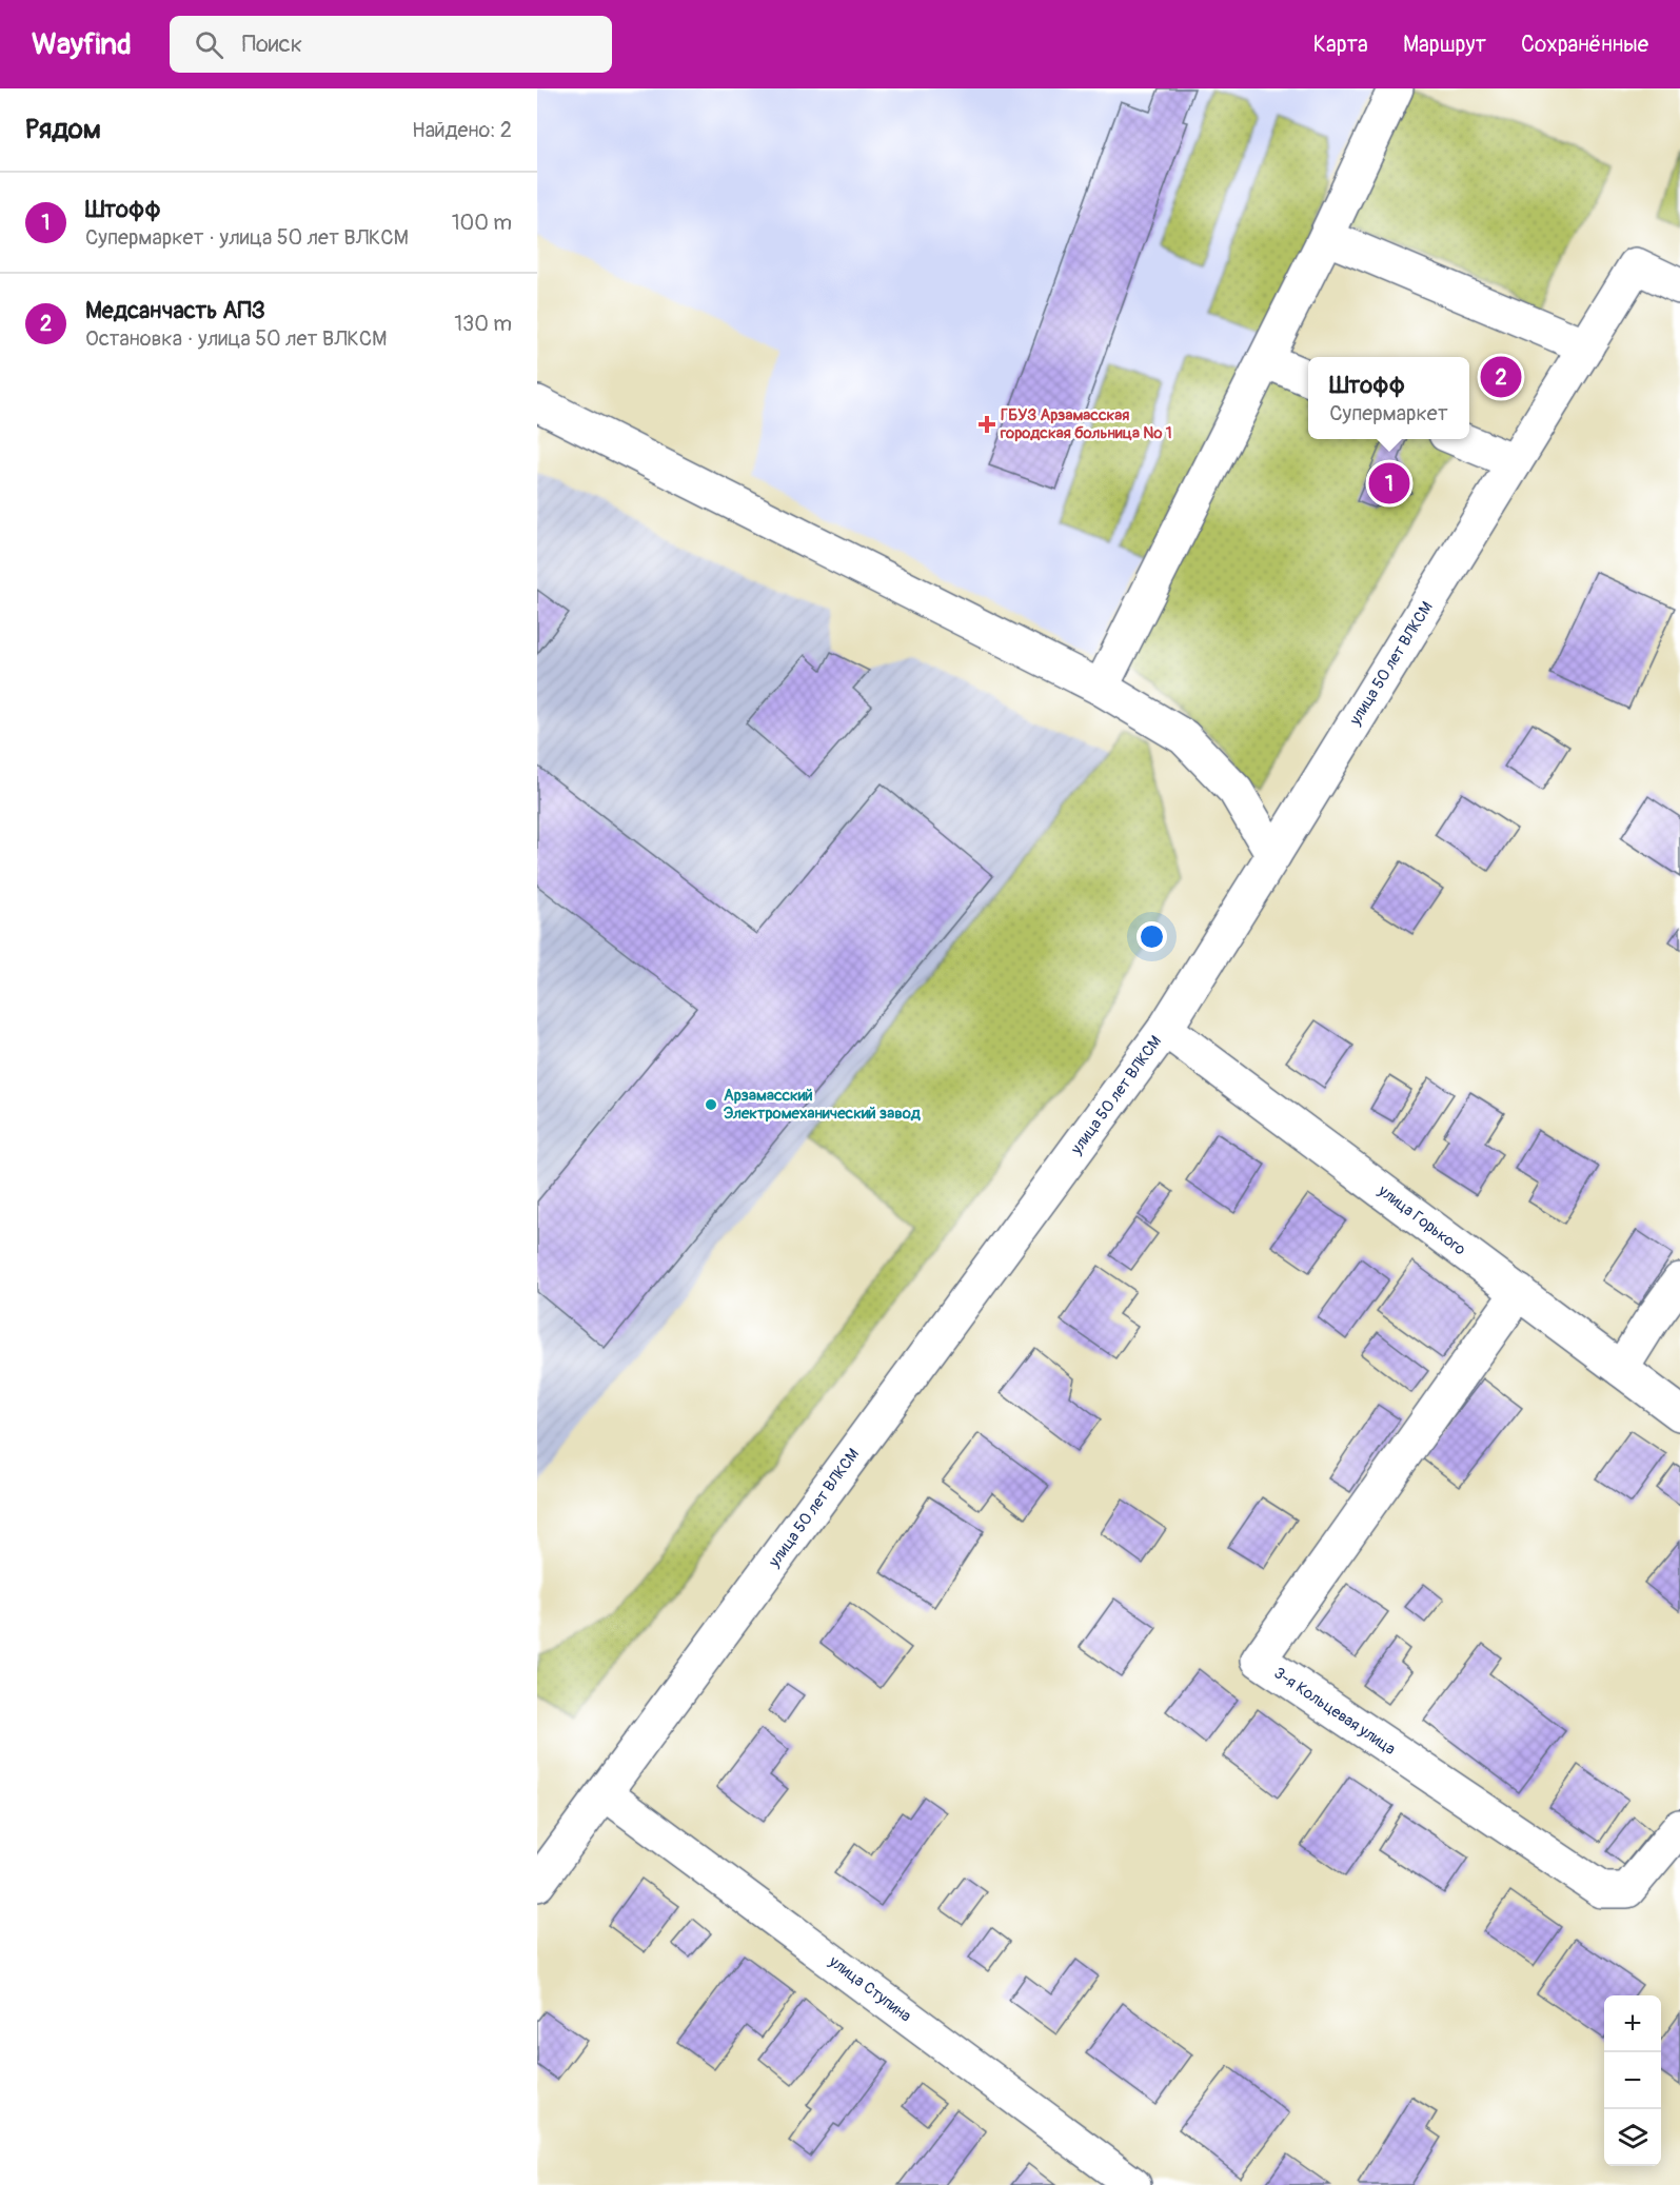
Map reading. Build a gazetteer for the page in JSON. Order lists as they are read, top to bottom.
{
  "streets": {
    "street": [
      "улица 50 лет ВЛКСМ",
      "улица Горького",
      "3-я Кольцевая улица",
      "улица Ступина"
    ]
  },
  "crossings": [
    ["улица 50 лет ВЛКСМ", "улица Горького"],
    ["улица 50 лет ВЛКСМ", "улица Ступина"],
    ["улица Горького", "3-я Кольцевая улица"]
  ],
  "places": {
    "health": ["ГБУЗ Арзамасская городская больница № 1"],
    "other": ["Арзамасский Электромеханический завод"]
  },
  "page": {
    "header": "Wayfind",
    "search": "Поиск",
    "nav": ["Карта", "Маршрут", "Сохранённые"],
    "heading": ["Рядом", "Найдено: 2"],
    "list": [
      {
        "mark": "1",
        "name": "Штофф",
        "note": "Супермаркет · улица 50 лет ВЛКСМ",
        "value": "100 m"
      },
      {
        "mark": "2",
        "name": "Медсанчасть АПЗ",
        "note": "Остановка · улица 50 лет ВЛКСМ",
        "value": "130 m"
      }
    ],
    "pins": ["2", "1"],
    "popup": ["Штофф", "Супермаркет"],
    "map_buttons": ["+", "−"]
  }
}
